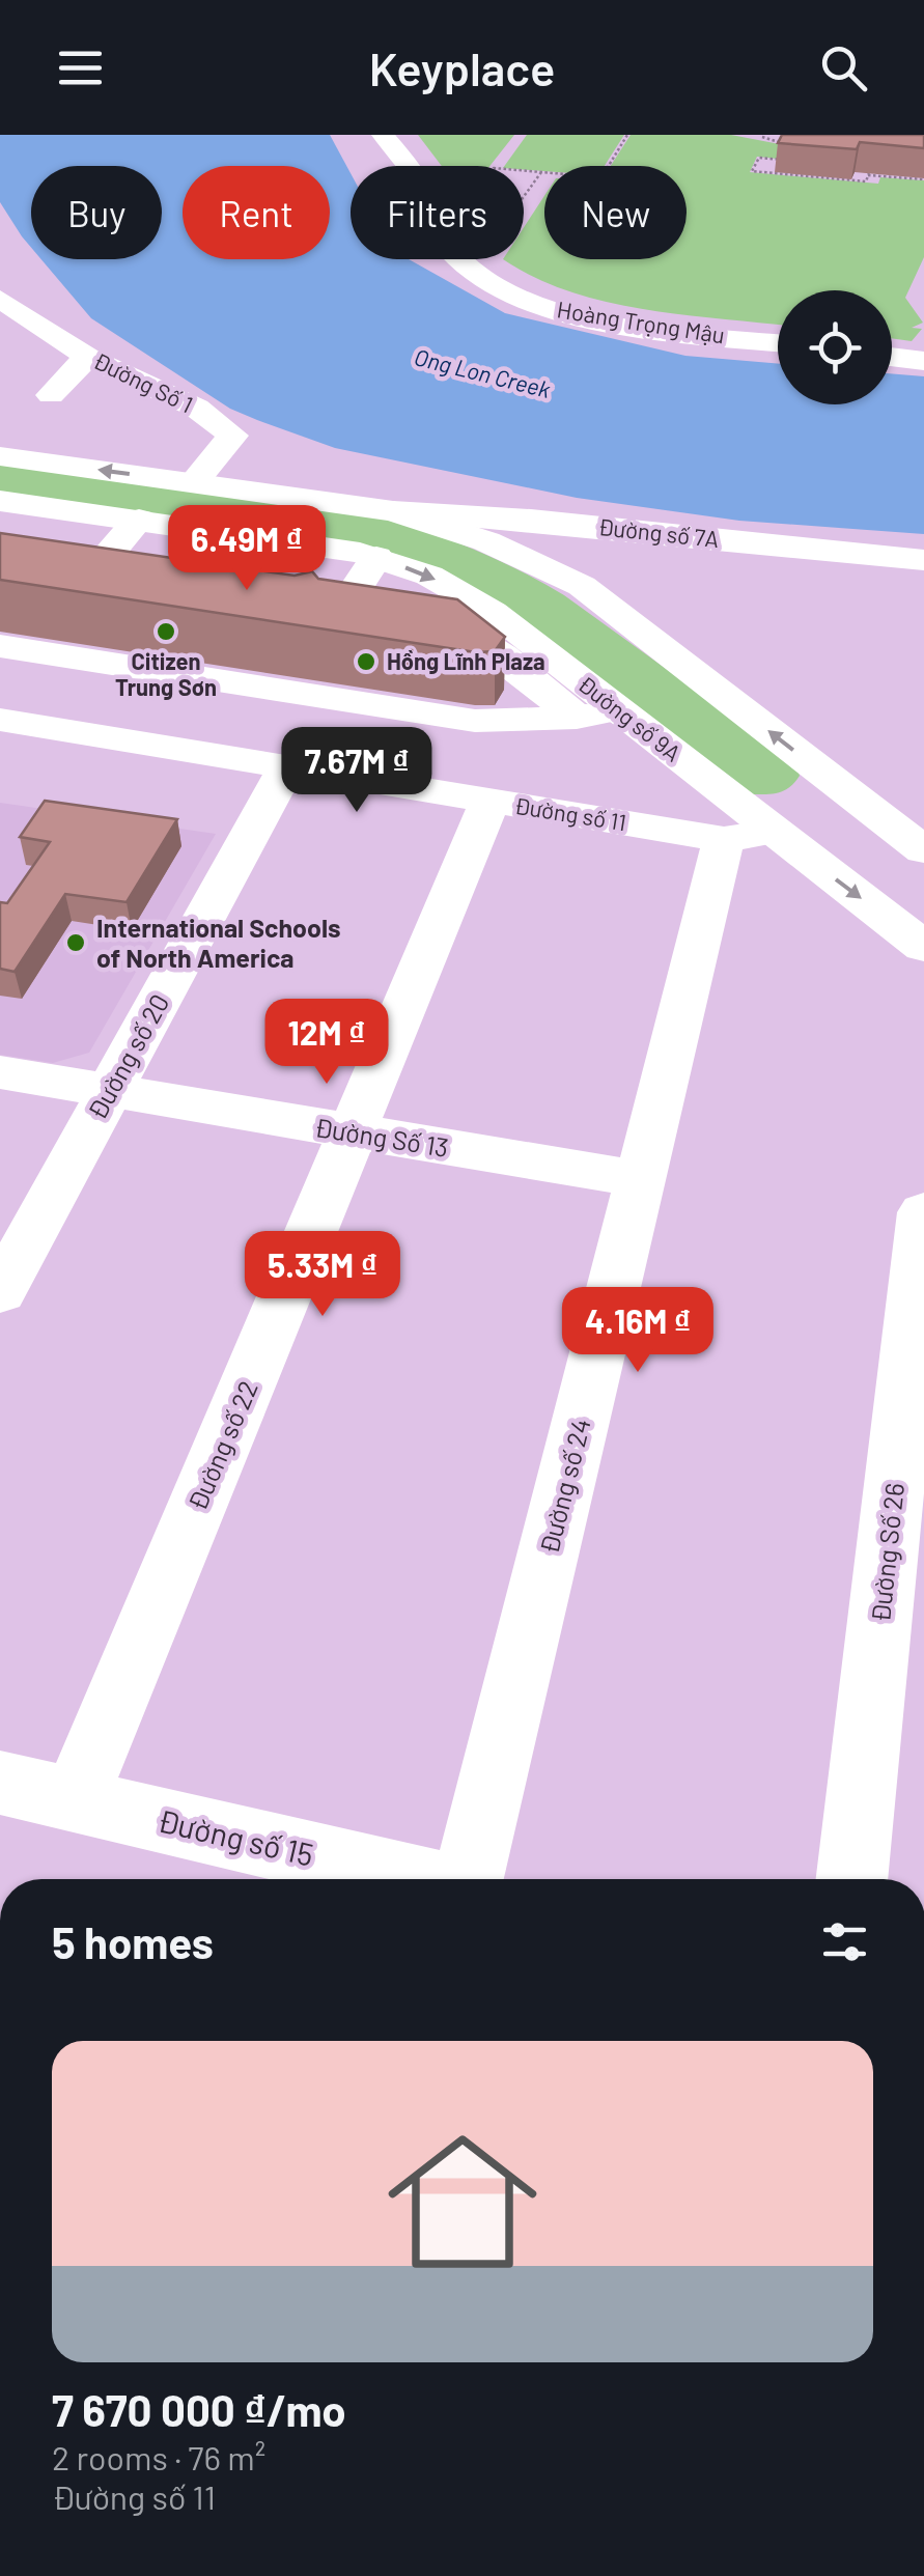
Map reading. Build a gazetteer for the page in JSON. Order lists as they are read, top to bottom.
{
  "streets": {
    "street": [
      "Hoàng Trọng Mậu",
      "Đường Số 1",
      "Đường số 7A",
      "Đường số 9A",
      "Đường số 11",
      "Đường số 20",
      "Đường Số 13",
      "Đường số 22",
      "Đường số 24",
      "Đường Số 26",
      "Đường số 15"
    ]
  },
  "crossings": [
    ["Đường số 9A", "Đường số 11"],
    ["Đường số 9A", "Đường số 24"],
    ["Đường số 11", "Đường số 20"],
    ["Đường số 11", "Đường số 22"],
    ["Đường số 11", "Đường số 24"],
    ["Đường số 20", "Đường Số 13"],
    ["Đường Số 13", "Đường số 22"],
    ["Đường Số 13", "Đường số 24"],
    ["Đường số 22", "Đường số 15"]
  ],
  "water": ["Ong Lon Creek"],
  "places": ["Citizen Trung Sơn", "Hồng Lĩnh Plaza", "International Schools of North America"],
  "page": {
    "header": "Keyplace",
    "chip": [
      "Buy",
      "Rent",
      "Filters",
      "New"
    ],
    "price": [
      "6.49M ₫",
      "7.67M ₫",
      "12M ₫",
      "5.33M ₫",
      "4.16M ₫"
    ],
    "heading": "5 homes",
    "list": [
      {
        "name": "7 670 000 ₫/mo",
        "note": "2 rooms · 76 m² · Đường số 11"
      }
    ]
  }
}
